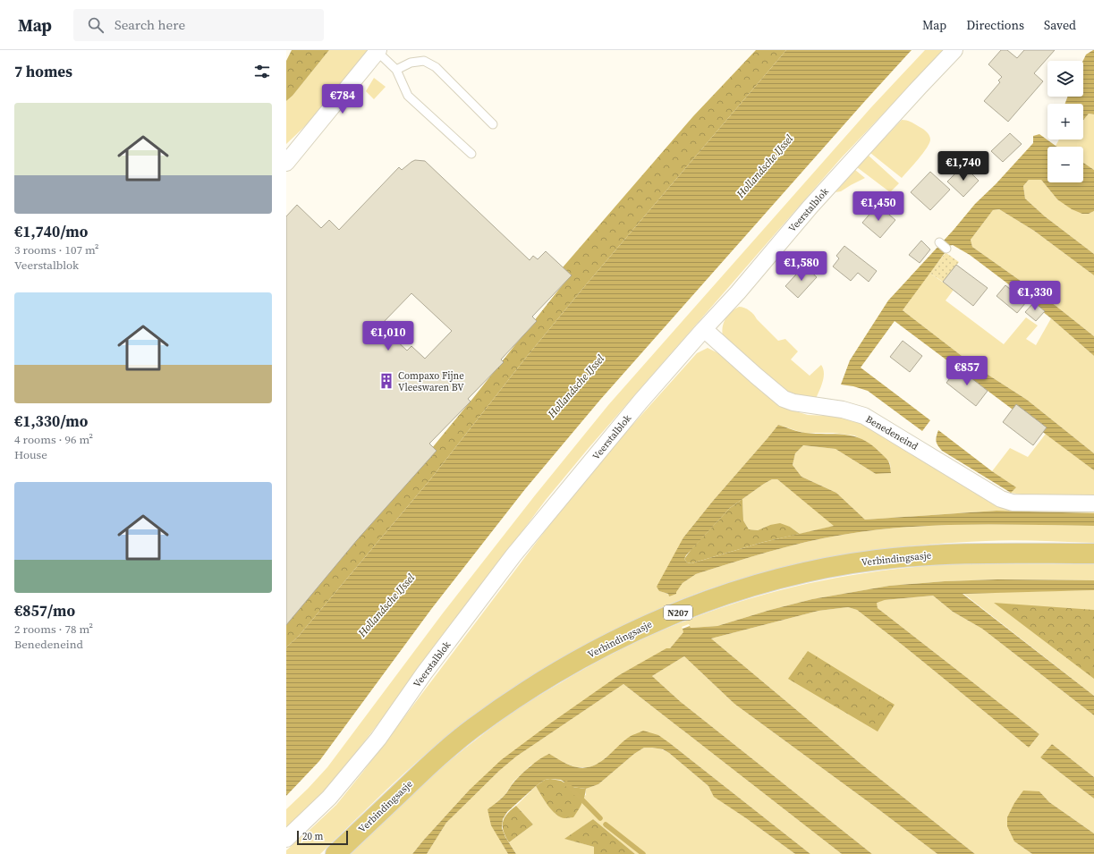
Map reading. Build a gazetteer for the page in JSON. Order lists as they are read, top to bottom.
{
  "streets": {
    "main road": ["Verbindingsasje", "N207"],
    "street": ["Veerstalblok", "Benedeneind"]
  },
  "crossings": [
    ["Veerstalblok", "Benedeneind"]
  ],
  "water": ["Hollandsche IJssel"],
  "places": {
    "building": ["Compaxo Fijne Vleeswaren BV"]
  },
  "scale_bar": "20 m",
  "page": {
    "header": "Map",
    "search": "Search here",
    "nav": ["Map", "Directions", "Saved"],
    "heading": "7 homes",
    "map_buttons": ["+", "−"],
    "price": [
      "€784",
      "€1,740",
      "€1,450",
      "€1,580",
      "€1,330",
      "€1,010",
      "€857"
    ],
    "list": [
      {
        "name": "€1,740/mo",
        "note": "3 rooms · 107 m² · Veerstalblok"
      },
      {
        "name": "€1,330/mo",
        "note": "4 rooms · 96 m² · House"
      },
      {
        "name": "€857/mo",
        "note": "2 rooms · 78 m² · Benedeneind"
      }
    ],
    "scale": "20 m"
  }
}
